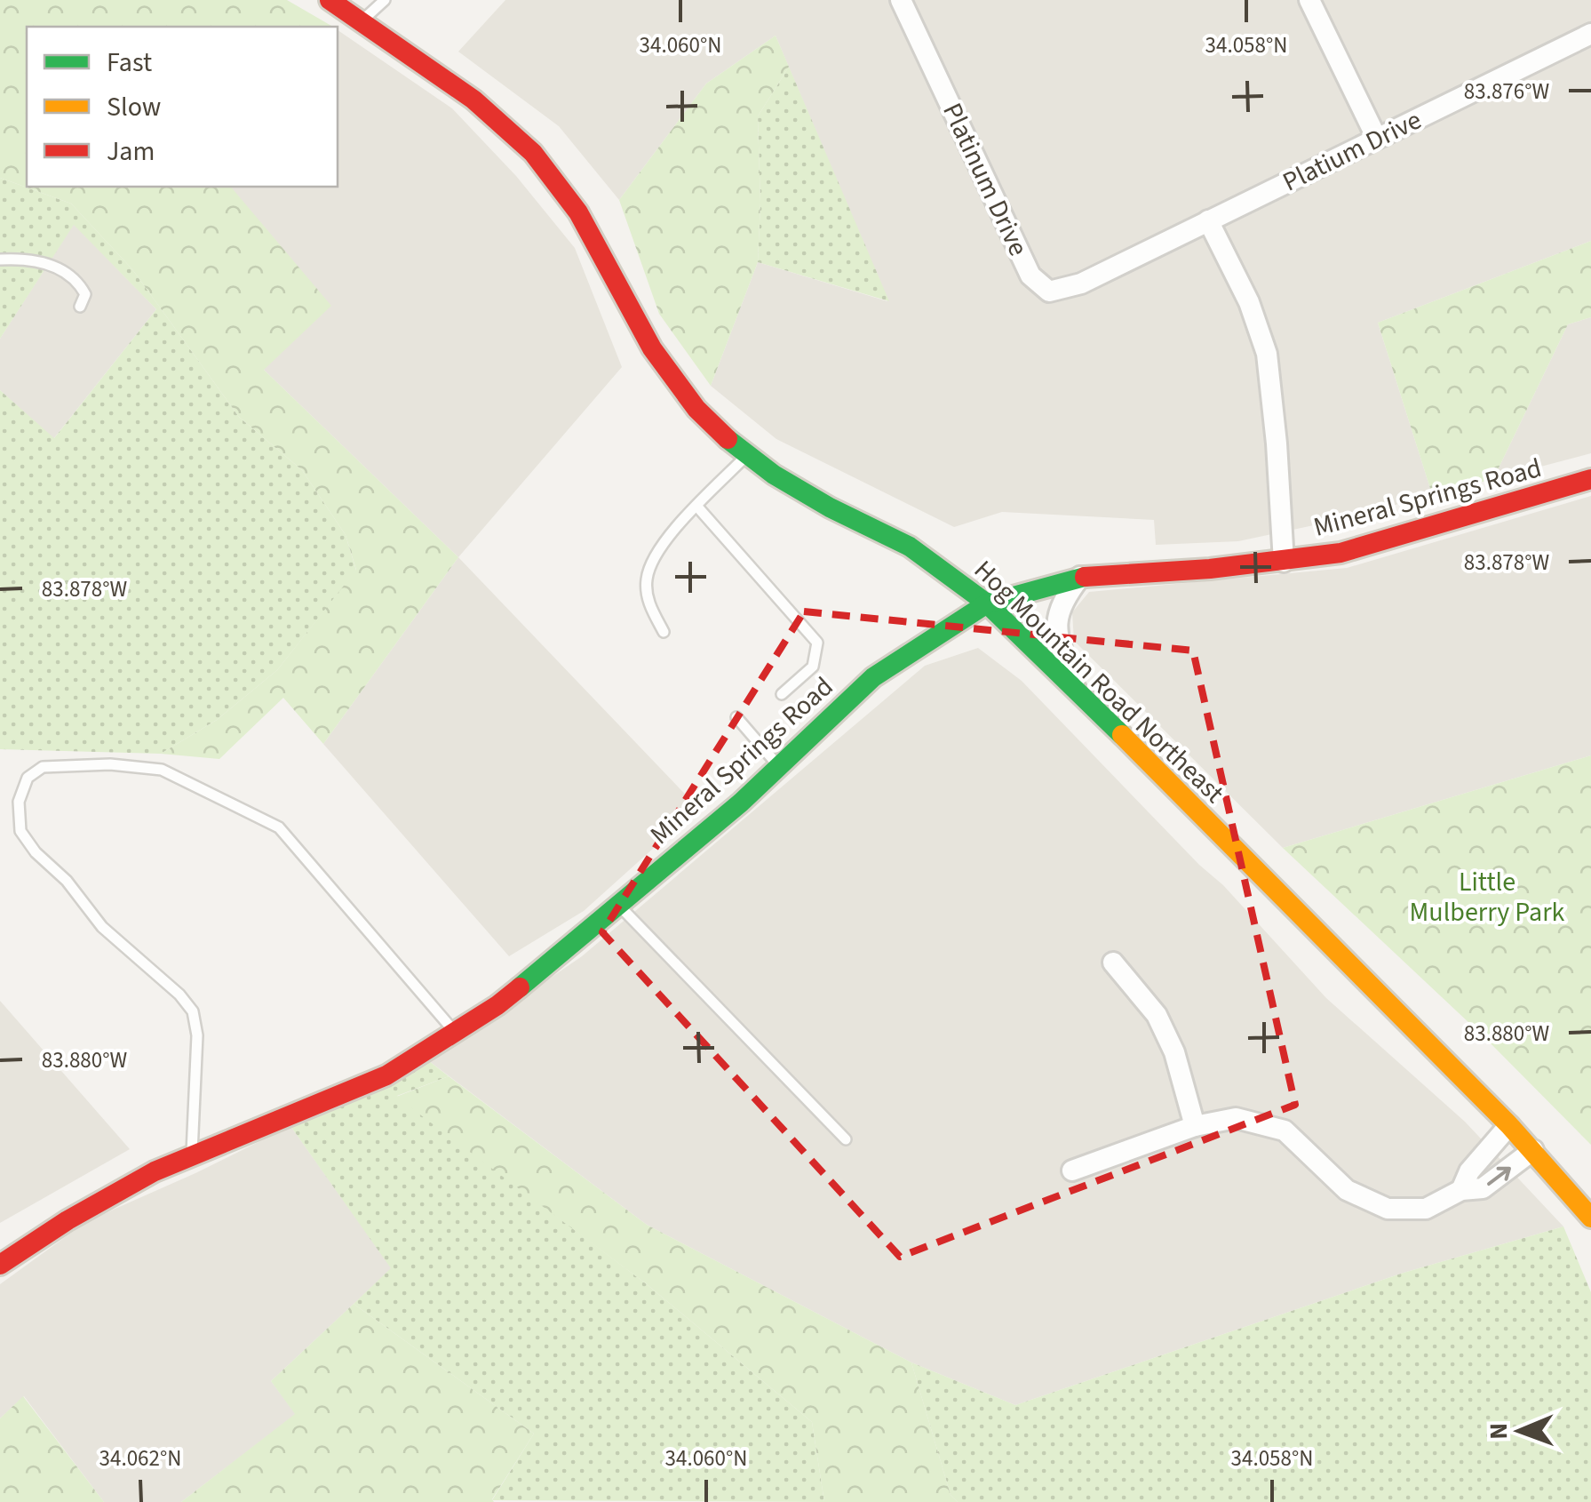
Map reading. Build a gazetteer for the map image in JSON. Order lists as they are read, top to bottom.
{
  "streets": {
    "street": [
      "Platium Drive",
      "Platinum Drive",
      "Mineral Springs Road",
      "Hog Mountain Road Northeast"
    ]
  },
  "crossings": [
    ["Platium Drive", "Platinum Drive"],
    ["Mineral Springs Road", "Hog Mountain Road Northeast"]
  ],
  "parks": ["Little Mulberry Park"],
  "legend": ["Fast", "Slow", "Jam"],
  "north": "left",
  "coordinates": [
    "34.060°N",
    "34.058°N",
    "83.876°W",
    "83.878°W",
    "83.880°W",
    "34.062°N"
  ]
}
